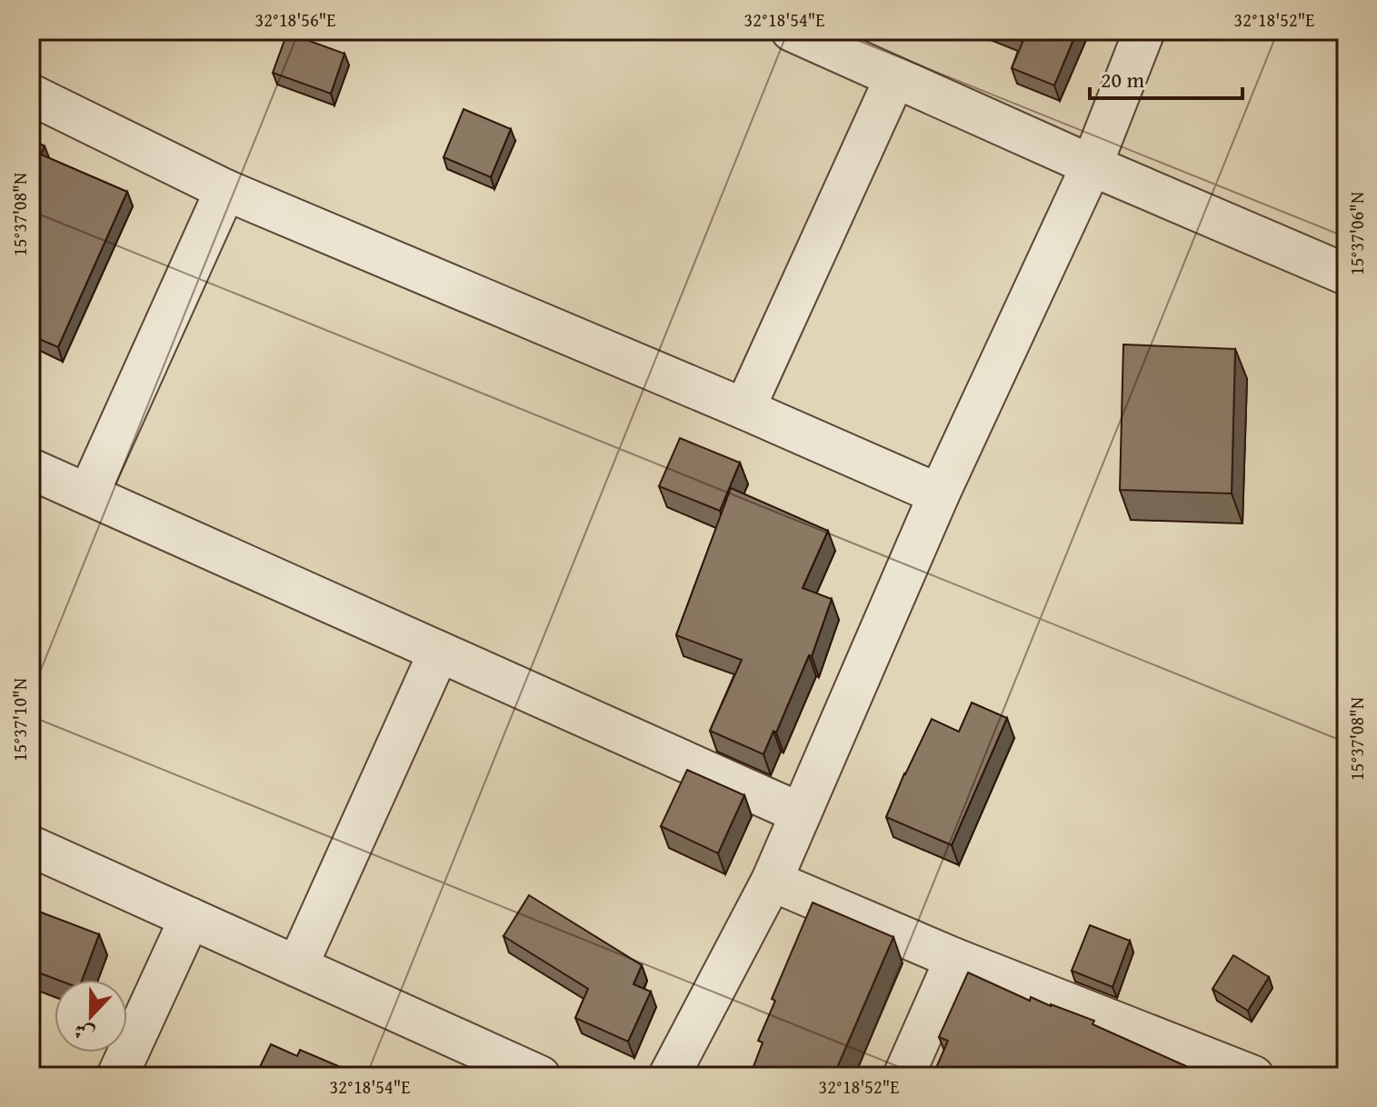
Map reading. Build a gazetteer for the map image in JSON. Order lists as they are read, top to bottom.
{
  "scale_bar": "20 m",
  "north": "bottom",
  "coordinates": [
    "32°18'56\"E",
    "32°18'54\"E",
    "32°18'52\"E",
    "15°37'08\"N",
    "15°37'06\"N",
    "15°37'10\"N"
  ]
}
